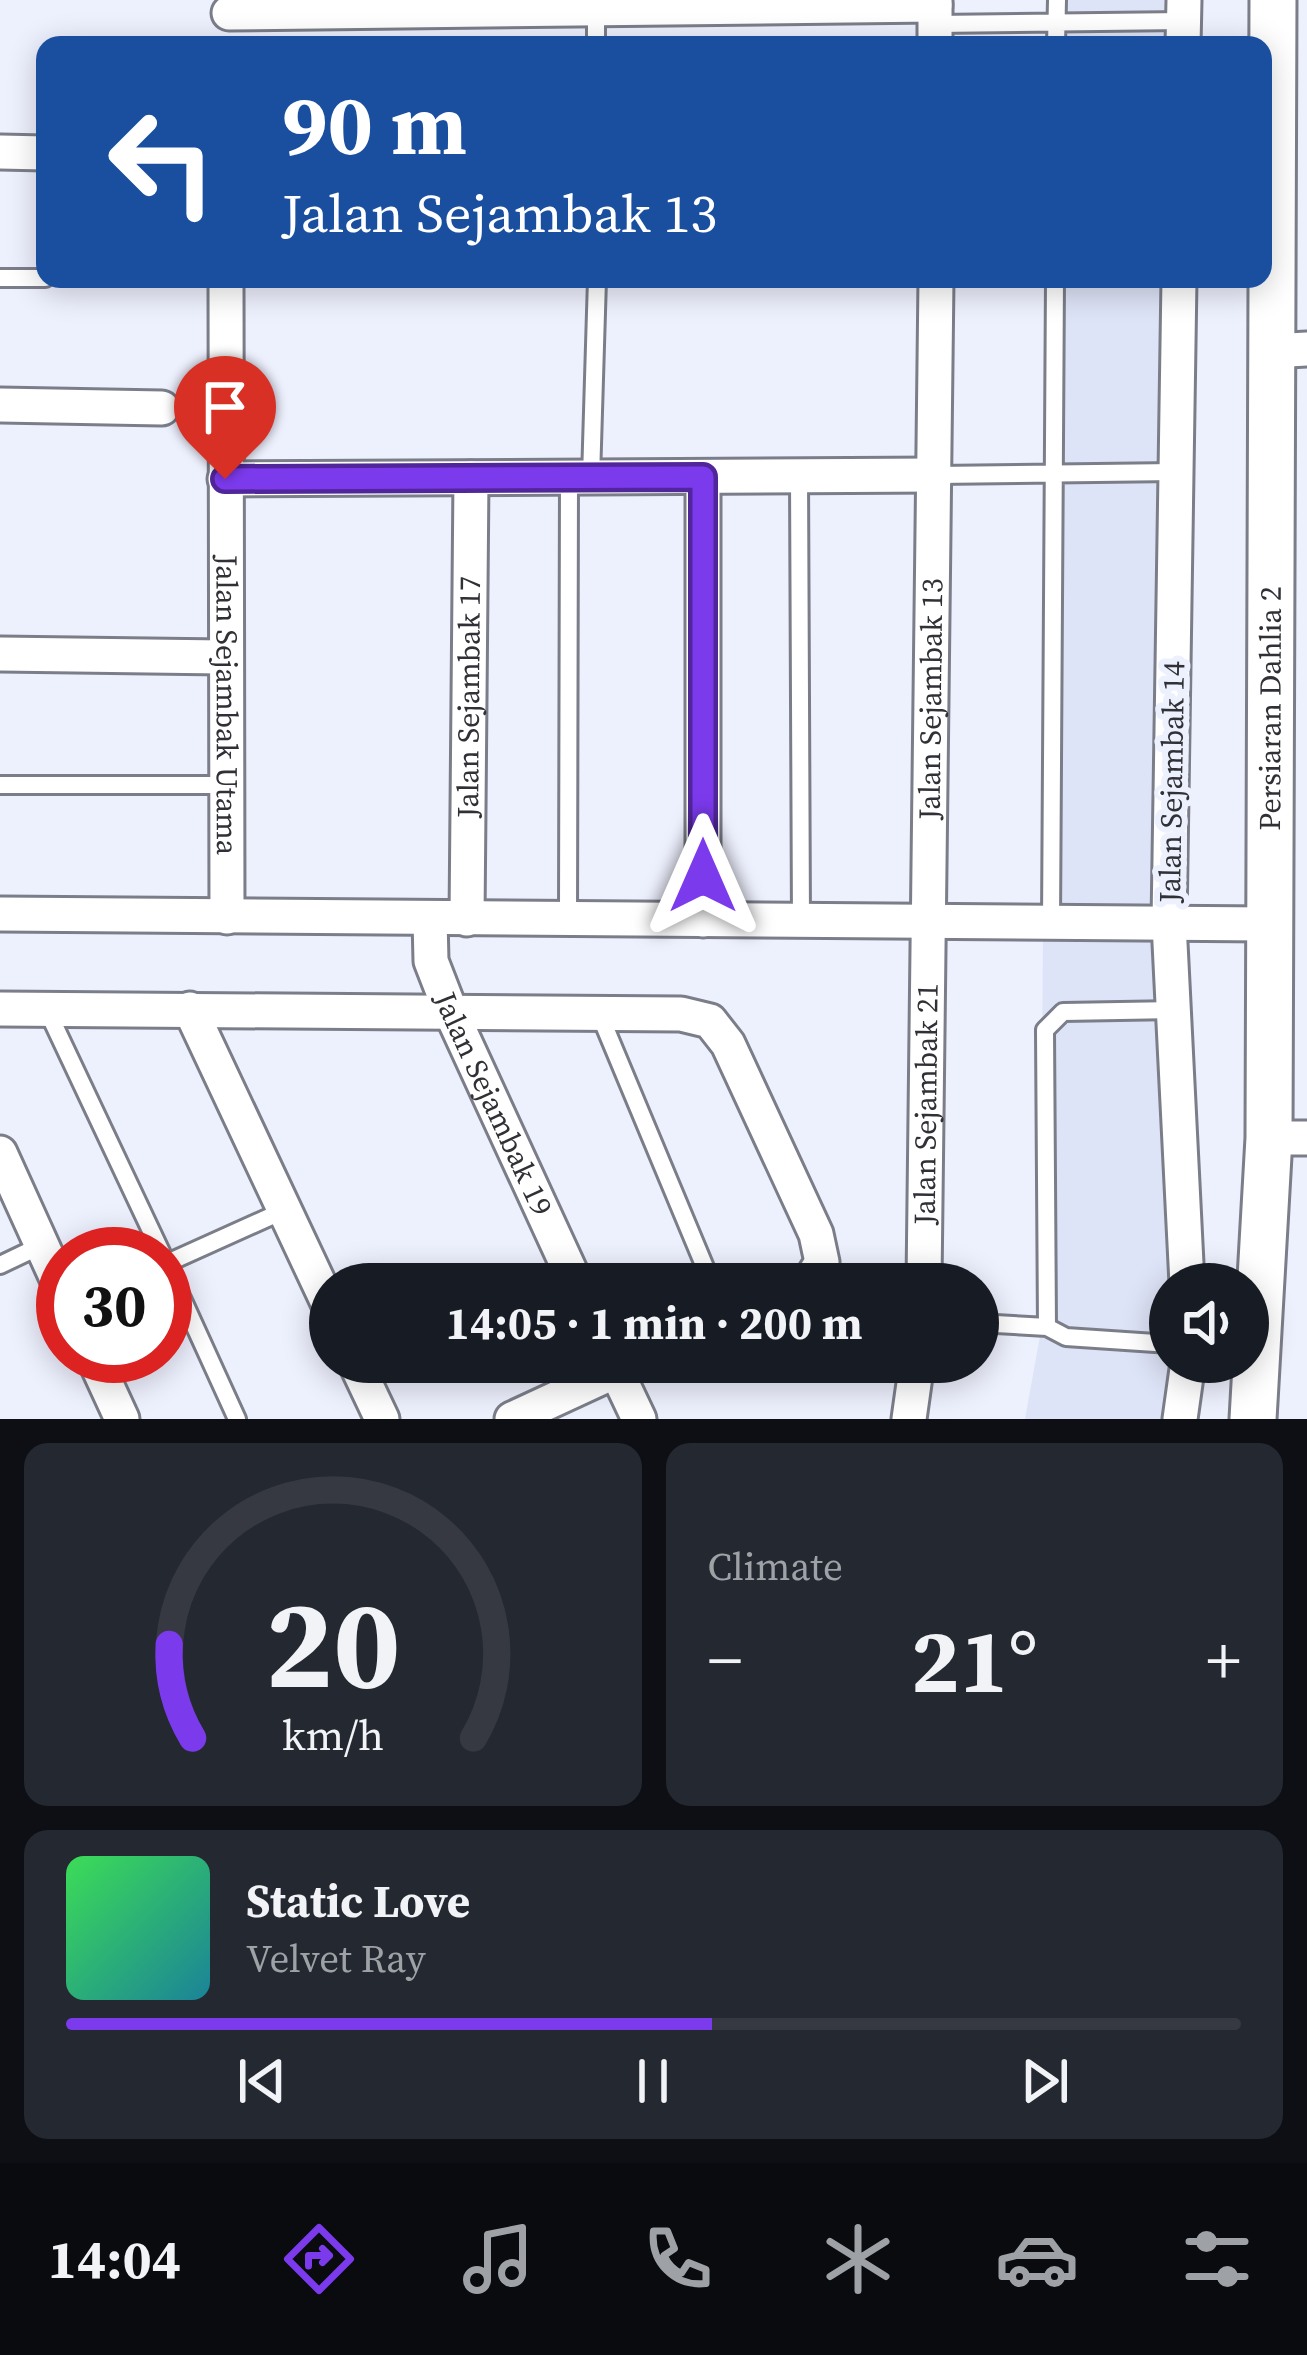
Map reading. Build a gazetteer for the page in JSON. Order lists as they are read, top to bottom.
{
  "streets": {
    "street": [
      "Jalan Sejambak 17",
      "Jalan Sejambak 13",
      "Jalan Sejambak Utama",
      "Persiaran Dahlia 2",
      "Jalan Sejambak 14",
      "Jalan Sejambak 19",
      "Jalan Sejambak 21"
    ]
  },
  "crossings": [
    ["Jalan Sejambak 13", "Jalan Sejambak 21"]
  ],
  "page": {
    "turn": ["90 m", "Jalan Sejambak 13"],
    "limit": "30",
    "trip": "14:05 · 1 min · 200 m",
    "tile": "Climate",
    "heat": ["−", "21°", "+"],
    "song": ["Static Love", "Velvet Ray"],
    "tabs": "14:04",
    "gauge": ["20", "km/h"]
  }
}
